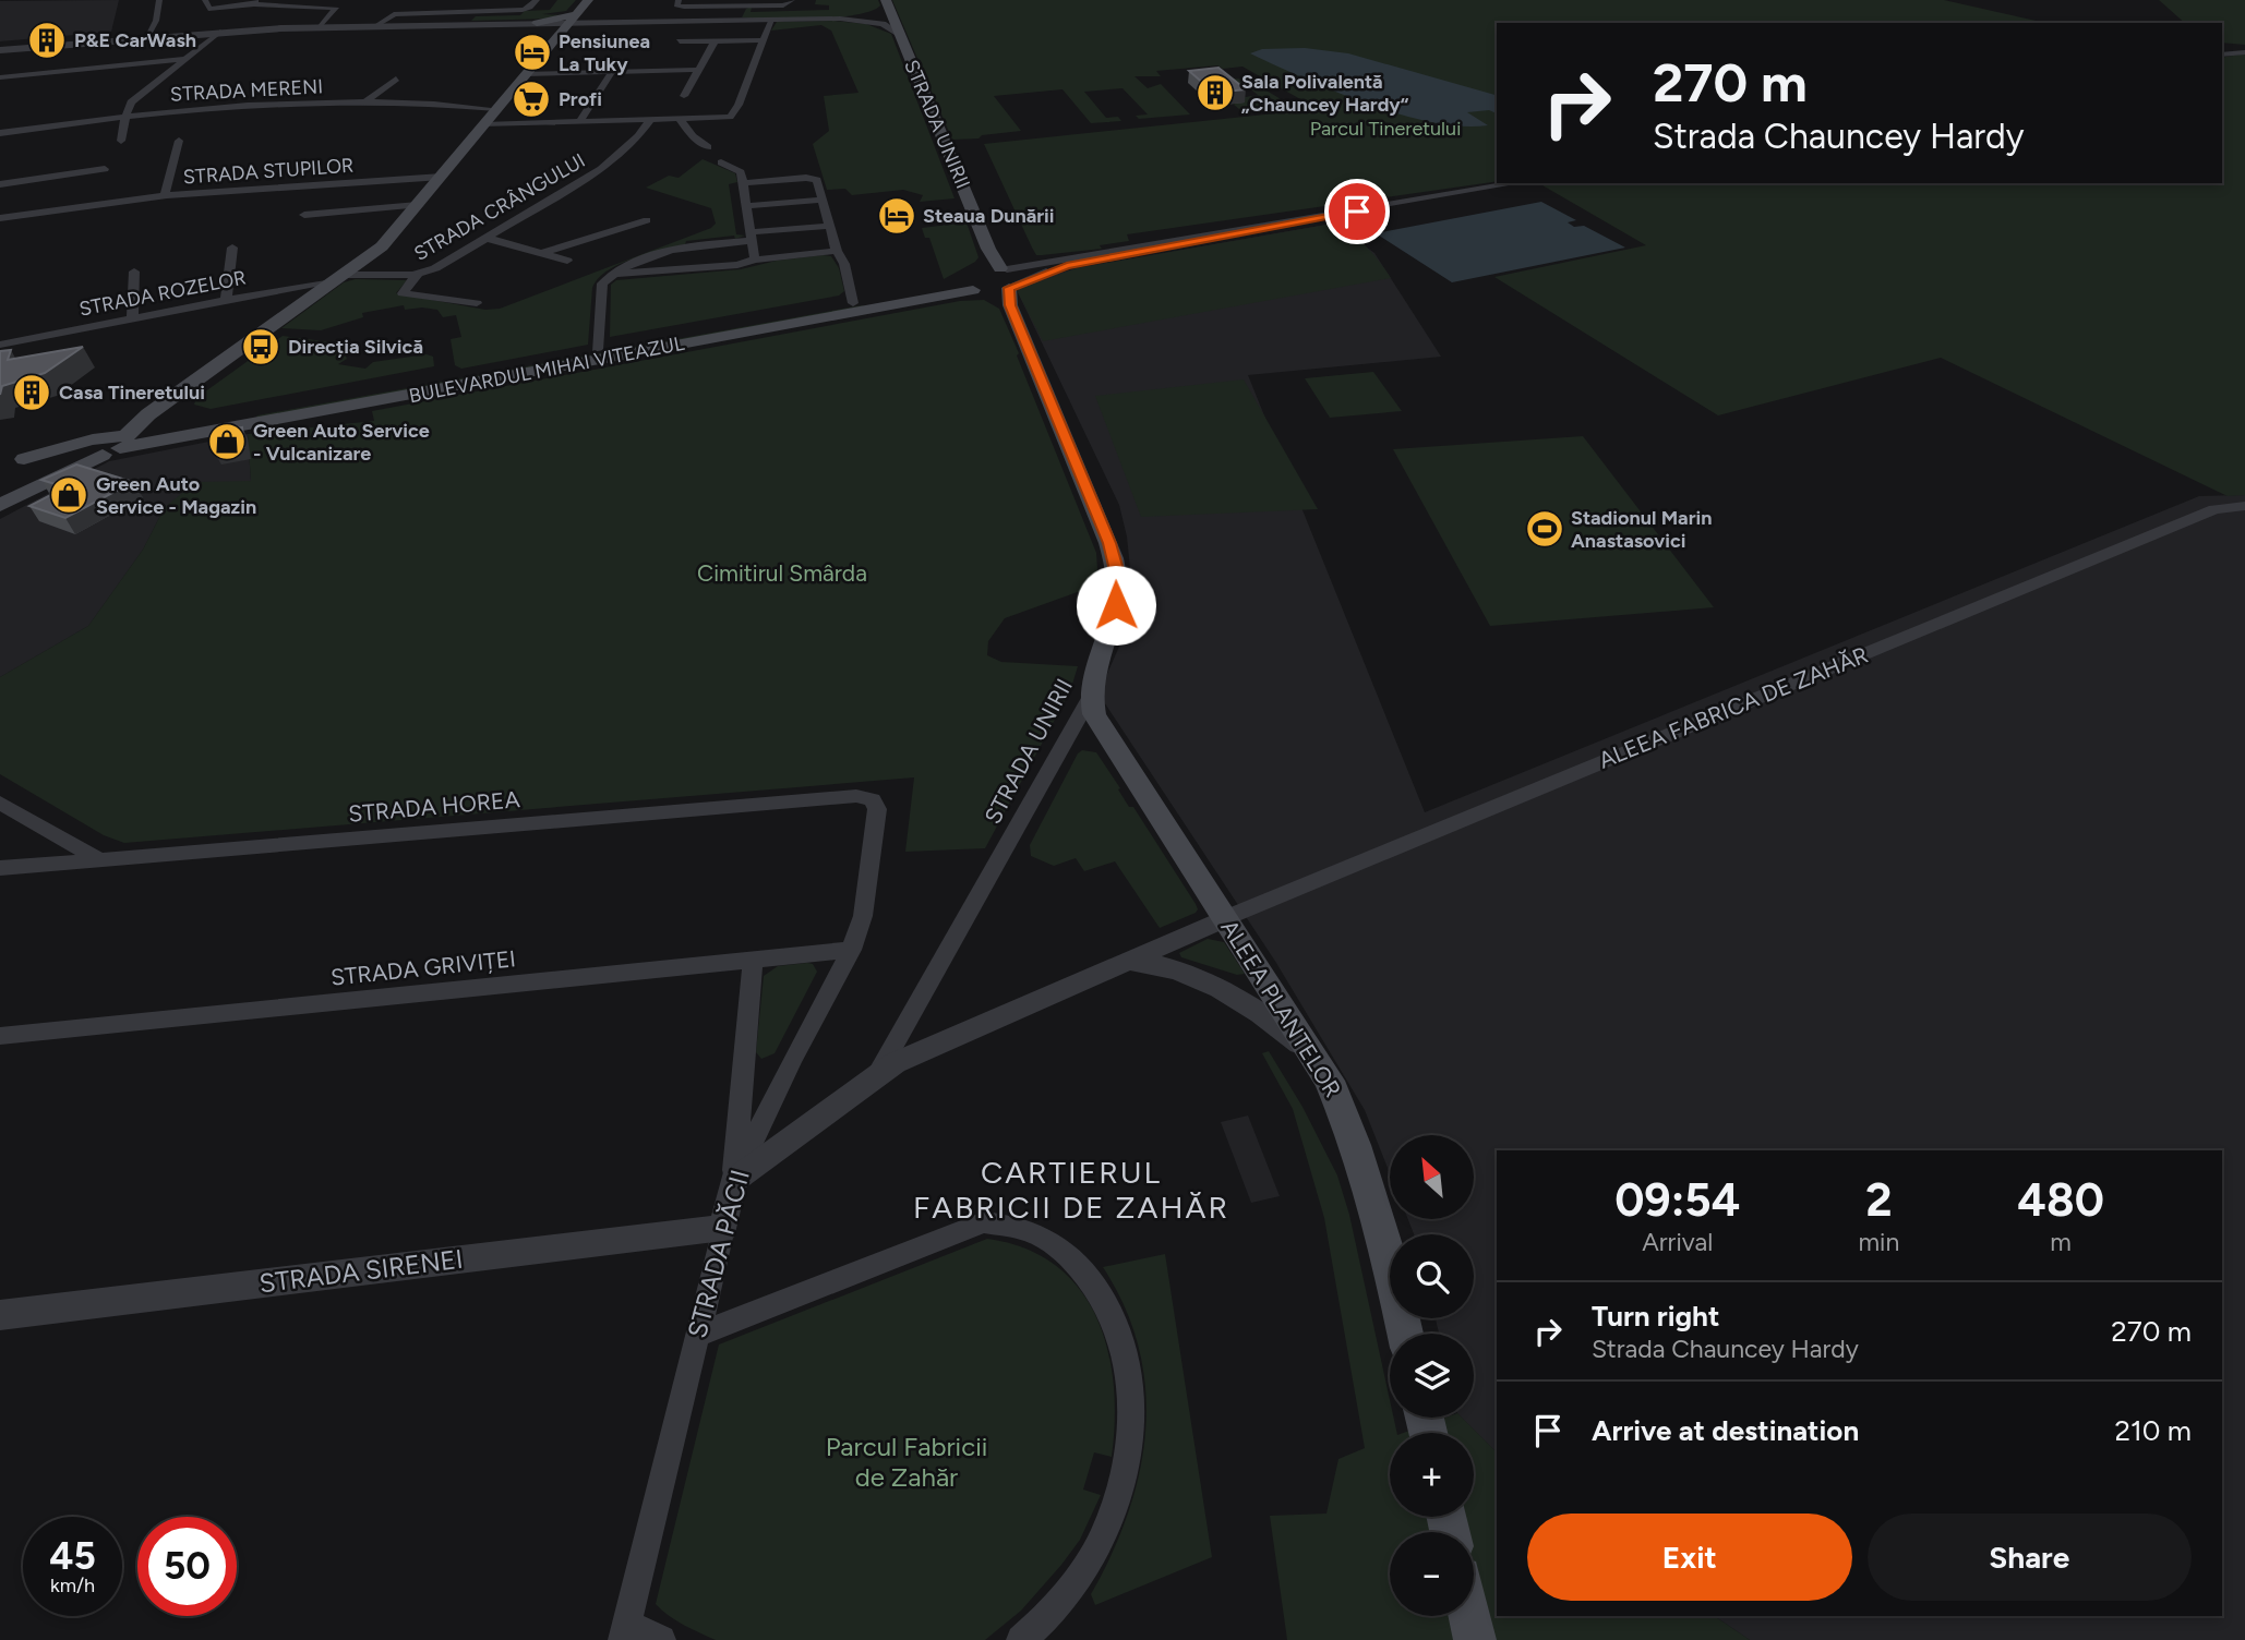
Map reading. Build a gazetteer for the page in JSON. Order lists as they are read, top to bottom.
{
  "streets": {
    "main road": ["STRADA UNIRII", "BULEVARDUL MIHAI VITEAZUL", "ALEEA PLANTELOR"],
    "street": [
      "STRADA MERENI",
      "STRADA STUPILOR",
      "STRADA CRÂNGULUI",
      "STRADA ROZELOR",
      "ALEEA FABRICA DE ZAHĂR",
      "STRADA HOREA",
      "STRADA GRIVIȚEI",
      "STRADA PĂCII",
      "STRADA SIRENEI"
    ]
  },
  "crossings": [
    ["STRADA UNIRII", "BULEVARDUL MIHAI VITEAZUL"],
    ["STRADA UNIRII", "ALEEA PLANTELOR"],
    ["STRADA CRÂNGULUI", "STRADA ROZELOR"],
    ["ALEEA FABRICA DE ZAHĂR", "ALEEA PLANTELOR"],
    ["STRADA HOREA", "STRADA PĂCII"],
    ["STRADA GRIVIȚEI", "STRADA PĂCII"],
    ["STRADA PĂCII", "STRADA SIRENEI"]
  ],
  "districts": ["CARTIERUL FABRICII DE ZAHĂR"],
  "parks": ["Parcul Tineretului", "Cimitirul Smârda", "Parcul Fabricii de Zahăr"],
  "places": {
    "building": ["P&E CarWash", "Sala Polivalentă „Chauncey Hardy“", "Casa Tineretului"],
    "hotel": ["Pensiunea La Tuky", "Steaua Dunării"],
    "supermarket": ["Profi"],
    "bus stop": ["Direcția Silvică"],
    "shop": ["Green Auto Service - Vulcanizare", "Green Auto Service - Magazin"],
    "sports": ["Stadionul Marin Anastasovici"]
  },
  "north": "top left",
  "page": {
    "turn": ["270 m", "Strada Chauncey Hardy"],
    "map_buttons": ["+", "−"],
    "eta": [
      "09:54",
      "Arrival",
      "2",
      "min",
      "480",
      "m"
    ],
    "list": [
      {
        "name": "Turn right",
        "note": "Strada Chauncey Hardy",
        "value": "270 m"
      },
      {
        "name": "Arrive at destination",
        "value": "210 m"
      }
    ],
    "buttons": ["Exit", "Share"],
    "speed": "45 km/h",
    "limit": "50"
  }
}
